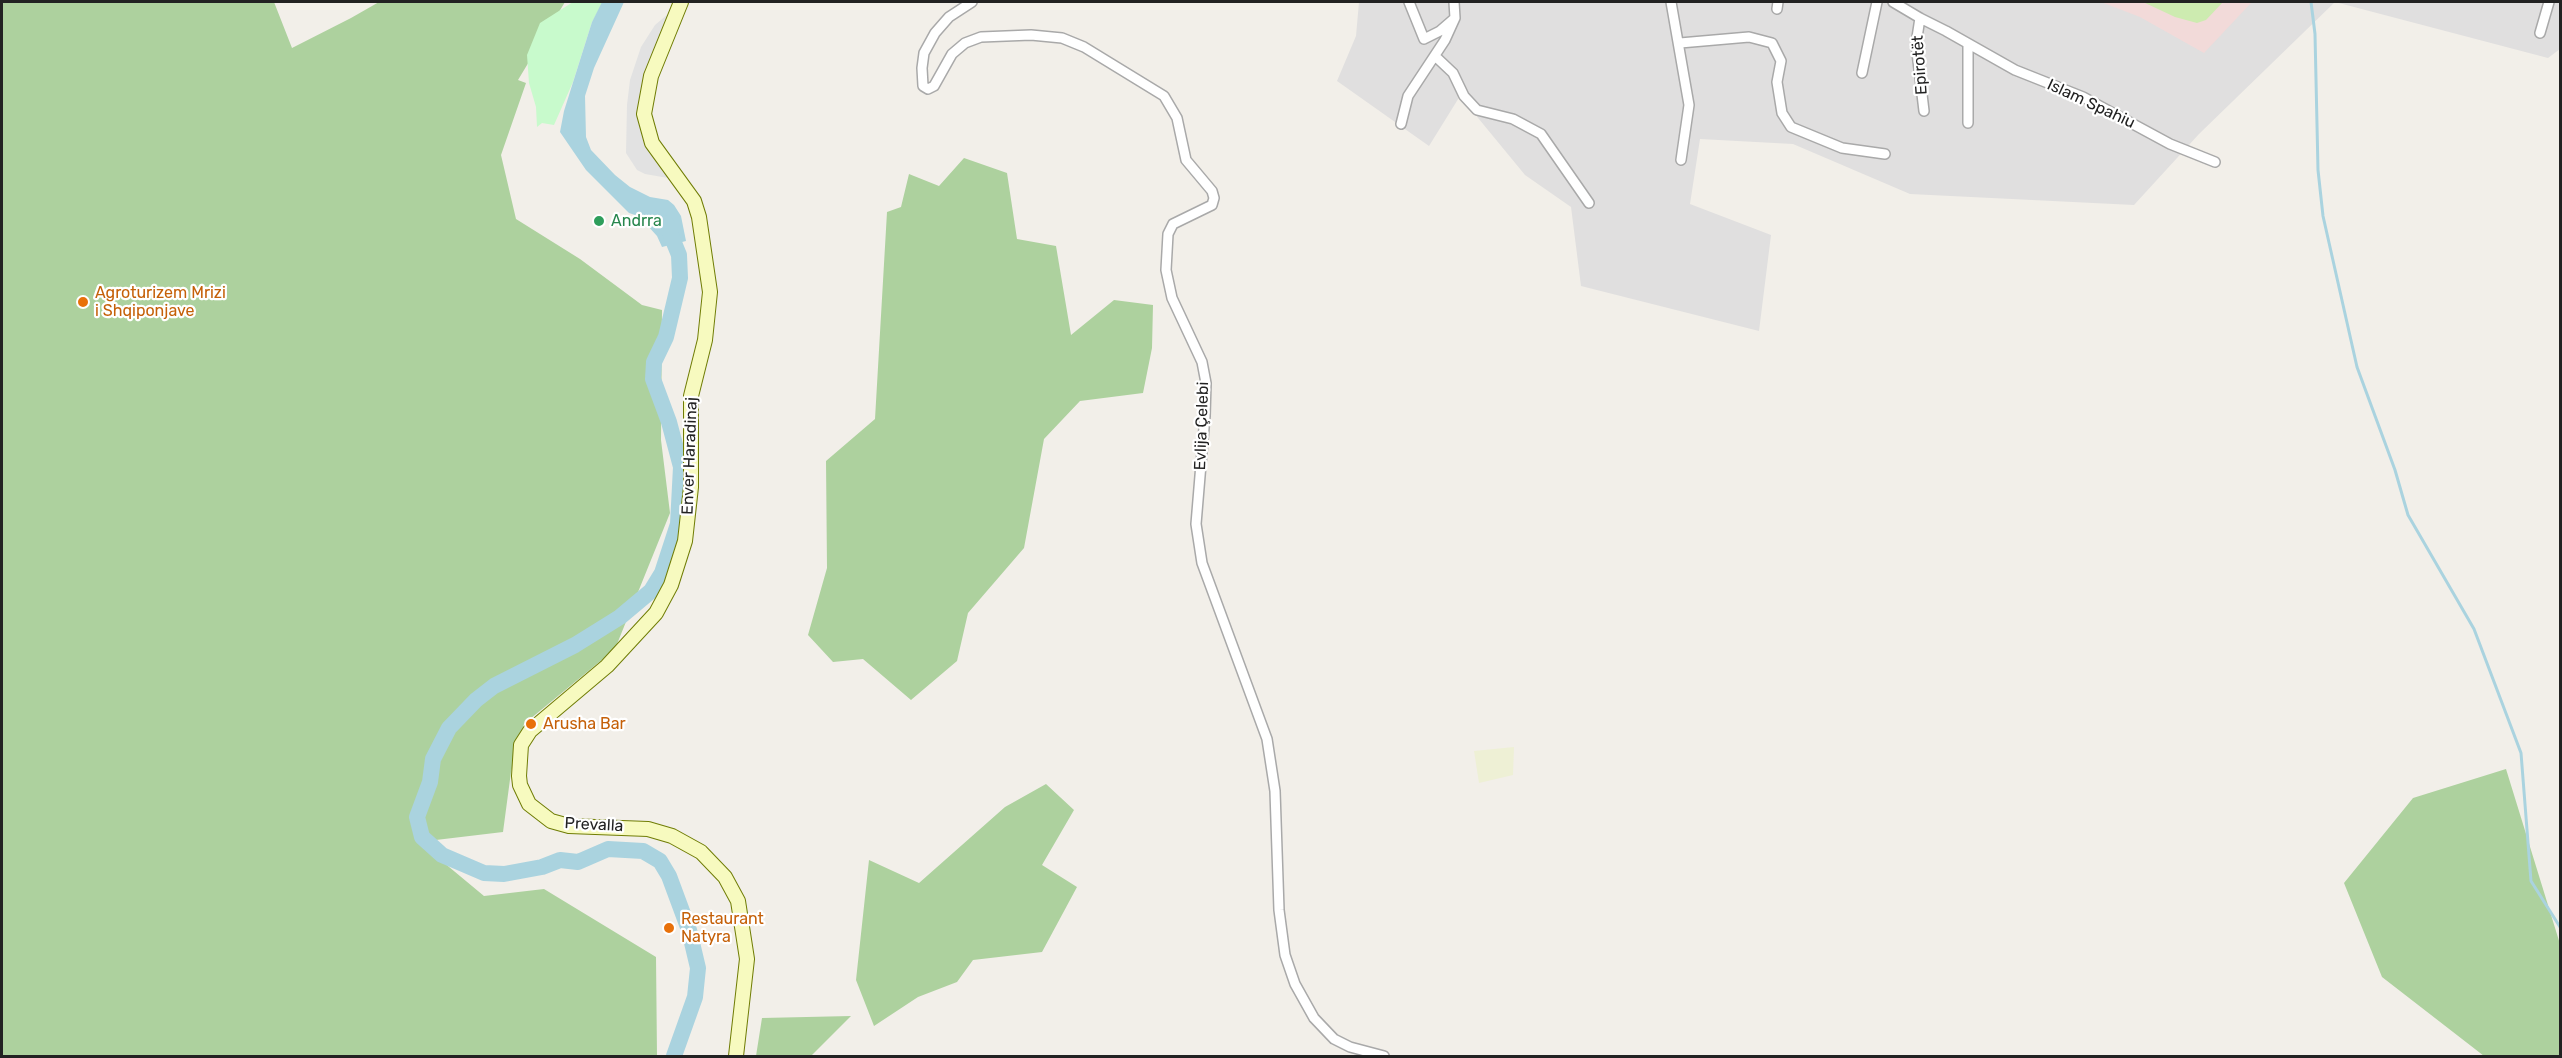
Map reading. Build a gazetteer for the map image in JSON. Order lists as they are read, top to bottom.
{
  "streets": {
    "main road": ["Enver Haradinaj", "Prevalla"],
    "street": ["Epirotët", "Islam Spahiu", "Evlija Çelebi"]
  },
  "crossings": [
    ["Epirotët", "Islam Spahiu"],
    ["Enver Haradinaj", "Prevalla"]
  ],
  "places": [
    "Andrra",
    "Agroturizem Mrizi i Shqiponjave",
    "Arusha Bar",
    "Restaurant Natyra"
  ]
}
